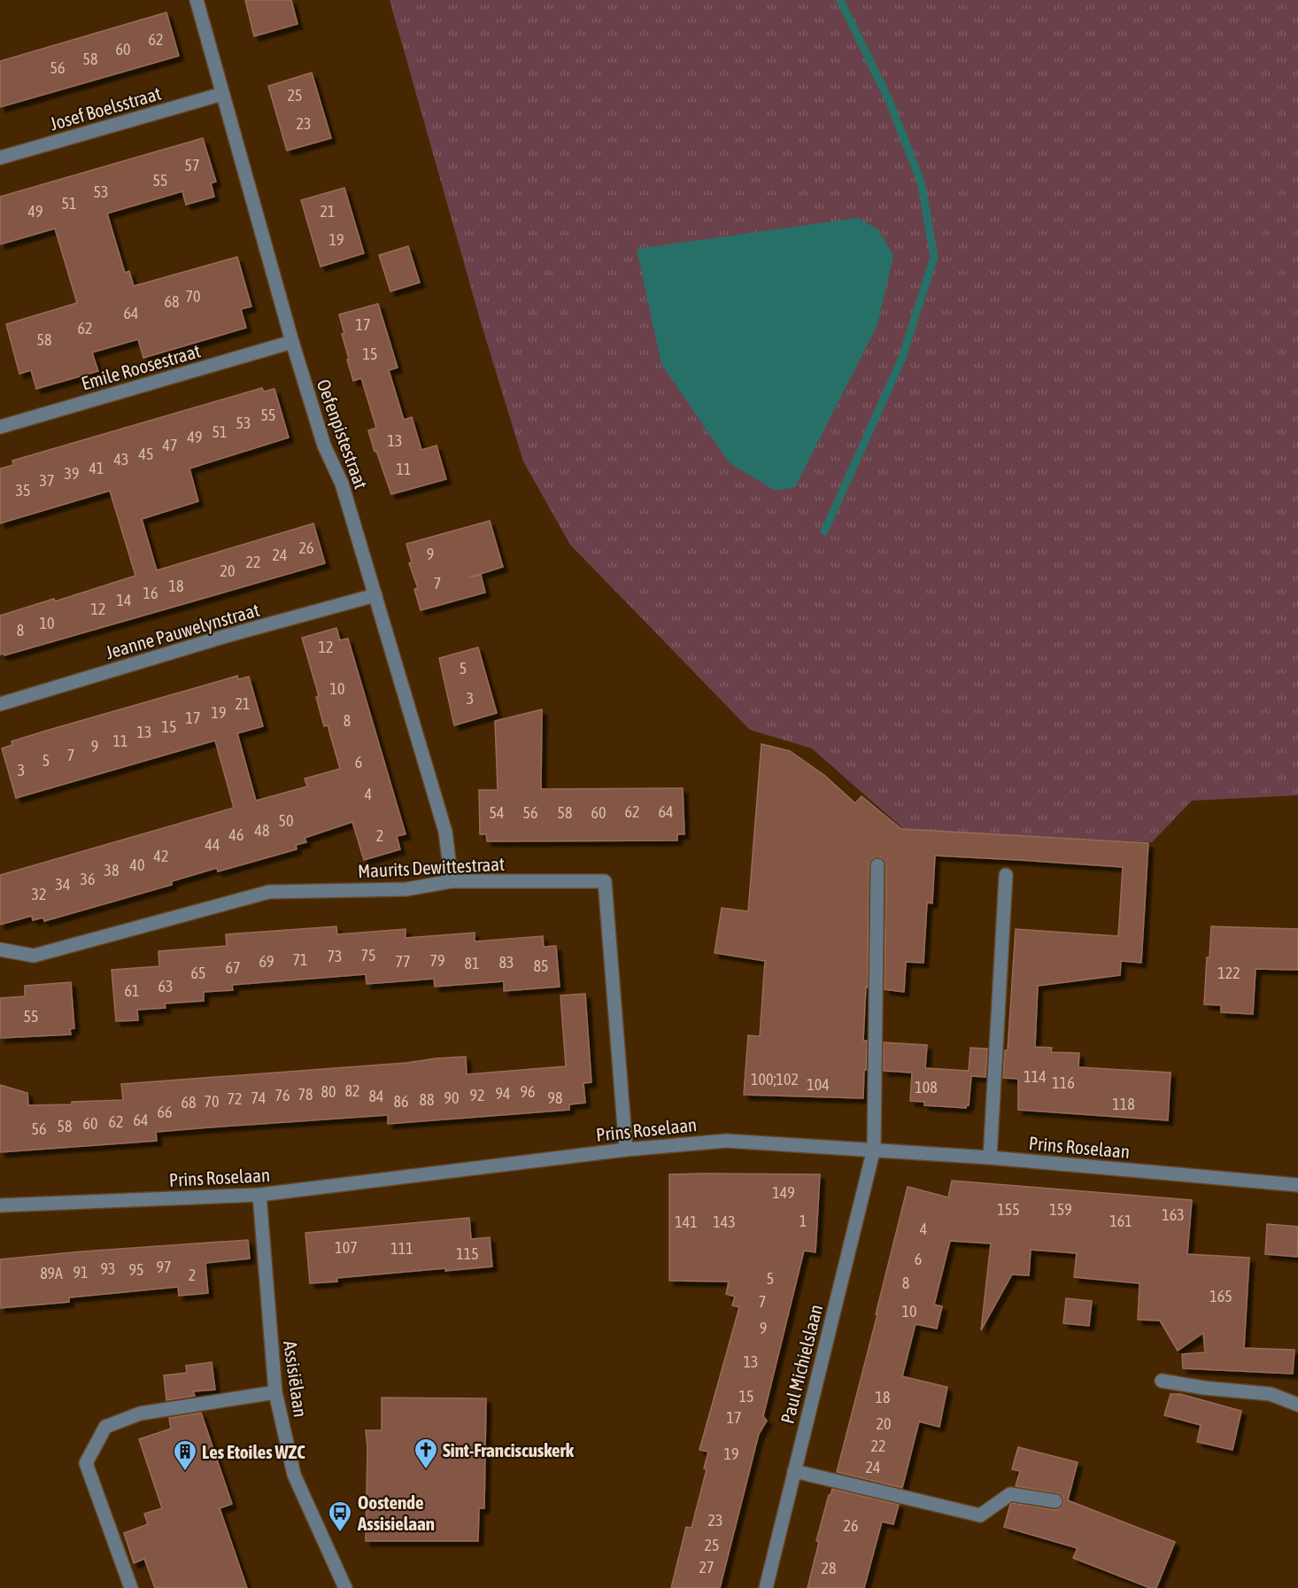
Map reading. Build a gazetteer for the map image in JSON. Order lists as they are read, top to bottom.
{
  "streets": {
    "street": [
      "Josef Boelsstraat",
      "Emile Roosestraat",
      "Oefenpistestraat",
      "Jeanne Pauwelynstraat",
      "Maurits Dewittestraat",
      "Prins Roselaan",
      "Paul Michielslaan",
      "Assisiëlaan"
    ]
  },
  "crossings": [
    ["Josef Boelsstraat", "Oefenpistestraat"],
    ["Emile Roosestraat", "Oefenpistestraat"],
    ["Oefenpistestraat", "Jeanne Pauwelynstraat"],
    ["Oefenpistestraat", "Maurits Dewittestraat"],
    ["Maurits Dewittestraat", "Prins Roselaan"],
    ["Prins Roselaan", "Paul Michielslaan"],
    ["Prins Roselaan", "Assisiëlaan"]
  ],
  "places": {
    "church": ["Sint-Franciscuskerk"],
    "building": ["Les Etoiles WZC"],
    "bus stop": ["Oostende Assisielaan"]
  },
  "house_numbers": [
    "62",
    "60",
    "58",
    "56",
    "25",
    "23",
    "57",
    "55",
    "53",
    "51",
    "49",
    "21",
    "19",
    "70",
    "68",
    "64",
    "17",
    "62",
    "58",
    "15",
    "55",
    "53",
    "51",
    "49",
    "13",
    "47",
    "45",
    "43",
    "41",
    "11",
    "39",
    "37",
    "35",
    "26",
    "9",
    "24",
    "22",
    "20",
    "7",
    "18",
    "16",
    "14",
    "12",
    "10",
    "8",
    "12",
    "5",
    "10",
    "3",
    "21",
    "19",
    "17",
    "8",
    "15",
    "13",
    "11",
    "9",
    "7",
    "5",
    "6",
    "3",
    "4",
    "62",
    "64",
    "54",
    "56",
    "58",
    "60",
    "50",
    "48",
    "46",
    "2",
    "44",
    "42",
    "40",
    "38",
    "36",
    "34",
    "32",
    "75",
    "73",
    "71",
    "79",
    "69",
    "77",
    "83",
    "81",
    "85",
    "67",
    "65",
    "122",
    "63",
    "61",
    "55",
    "114",
    "100;102",
    "116",
    "104",
    "108",
    "82",
    "80",
    "96",
    "94",
    "78",
    "76",
    "92",
    "84",
    "74",
    "90",
    "98",
    "72",
    "88",
    "70",
    "86",
    "68",
    "118",
    "66",
    "64",
    "62",
    "60",
    "58",
    "56",
    "149",
    "155",
    "159",
    "163",
    "1",
    "161",
    "141",
    "143",
    "4",
    "107",
    "111",
    "115",
    "6",
    "97",
    "93",
    "95",
    "91",
    "89A",
    "2",
    "5",
    "8",
    "165",
    "7",
    "10",
    "9",
    "13",
    "15",
    "18",
    "17",
    "20",
    "22",
    "19",
    "24",
    "23",
    "26",
    "25",
    "27",
    "28"
  ]
}
